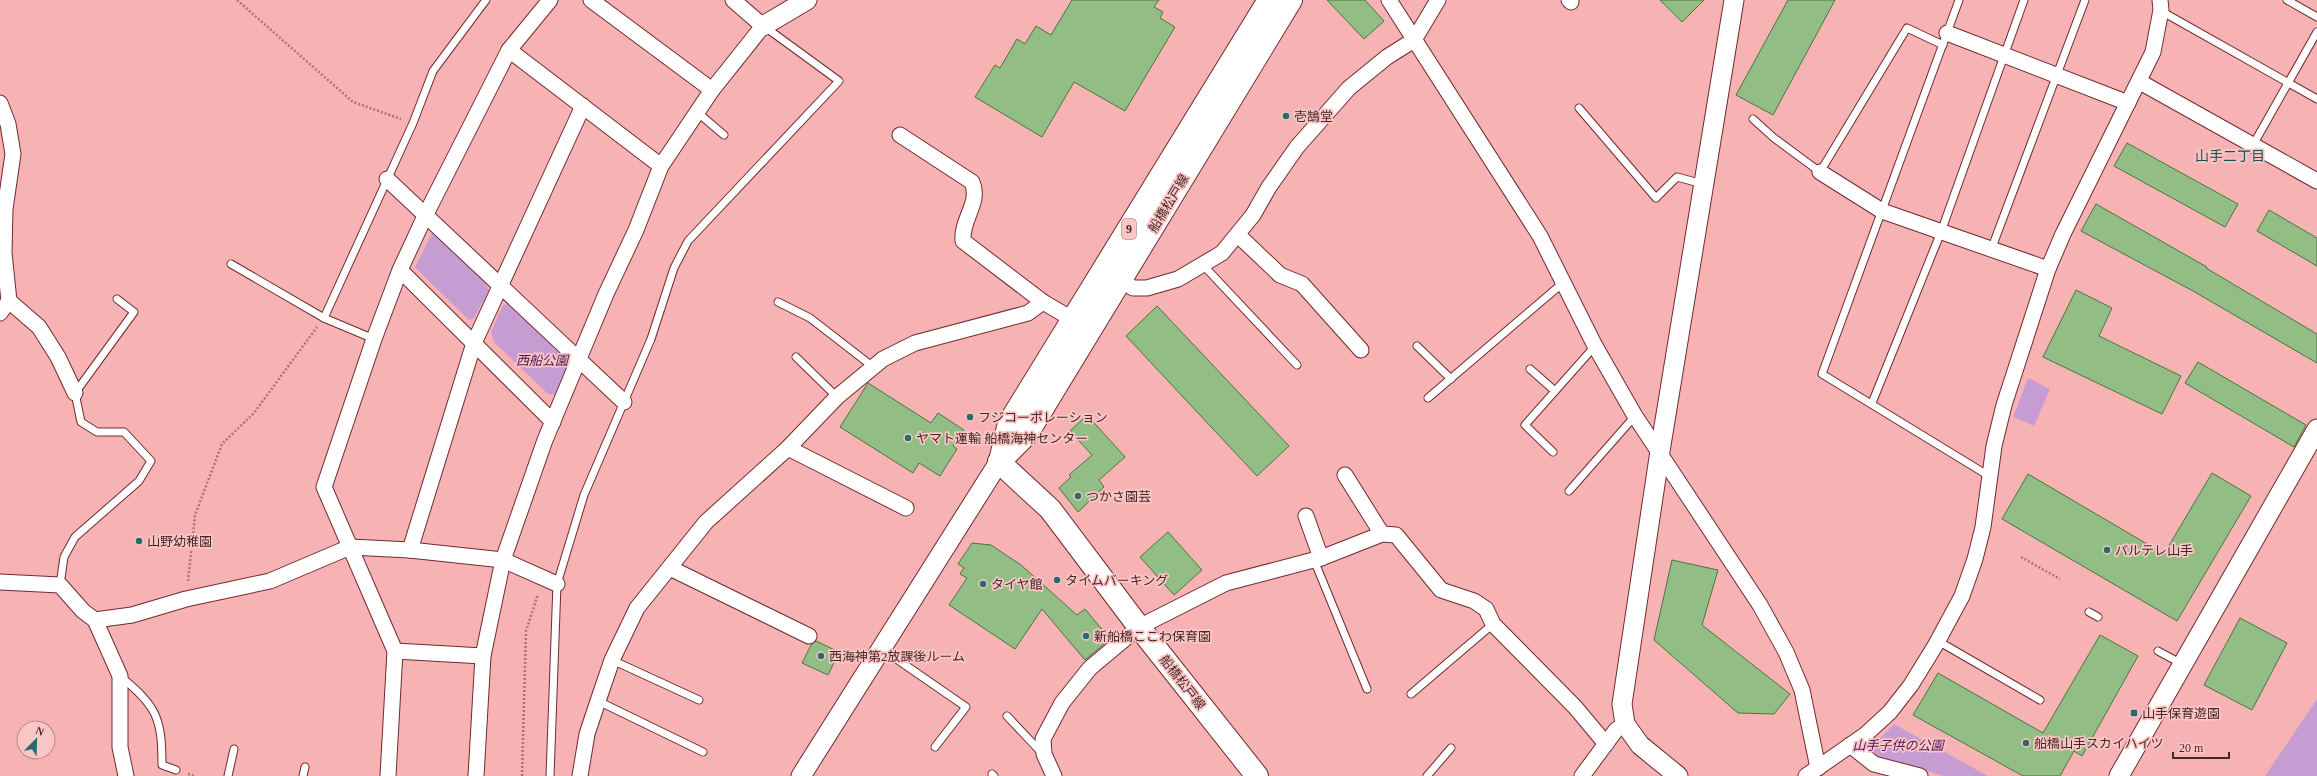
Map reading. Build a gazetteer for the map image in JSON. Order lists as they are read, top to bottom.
{
  "streets": {
    "main road": ["船橋松戸線", "9"]
  },
  "districts": ["山手二丁目"],
  "parks": ["西船公園", "山手子供の公園"],
  "places": {
    "other": [
      "壱鵠堂",
      "フジコーポレーション",
      "ヤマト運輸 船橋海神センター",
      "つかさ園芸",
      "山野幼稚園",
      "パルテレ山手",
      "タイムバーキング",
      "タイヤ館",
      "新船橋ここわ保育園",
      "西海神第2放課後ルーム",
      "船橋山手スカイハイツ"
    ],
    "transit": ["山手保育遊園"]
  },
  "scale_bar": "20 m",
  "north": "top right"
}
